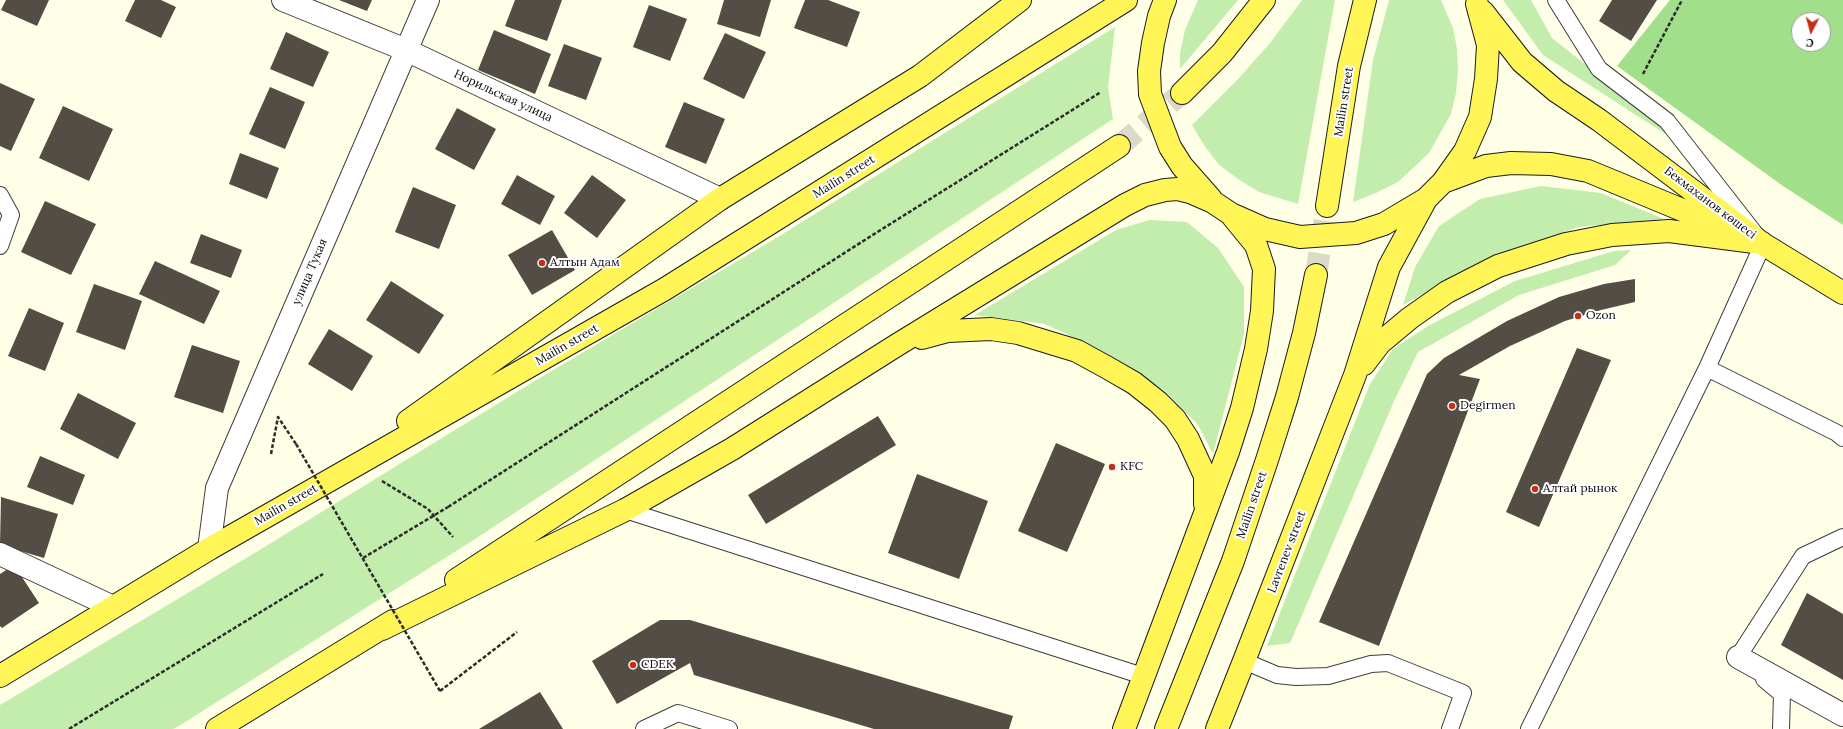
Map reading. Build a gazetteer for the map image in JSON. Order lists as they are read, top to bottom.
{
  "streets": {
    "main road": ["Mailin street", "Бекмаханов көшесі", "Lavrenev street"],
    "street": ["Норильская улица", "улица Тукая"]
  },
  "crossings": [
    ["Норильская улица", "улица Тукая"],
    ["Mailin street", "улица Тукая"]
  ],
  "places": [
    "Алтын Адам",
    "Ozon",
    "Degirmen",
    "KFC",
    "Алтай рынок",
    "CDEK"
  ],
  "north": "bottom"
}
